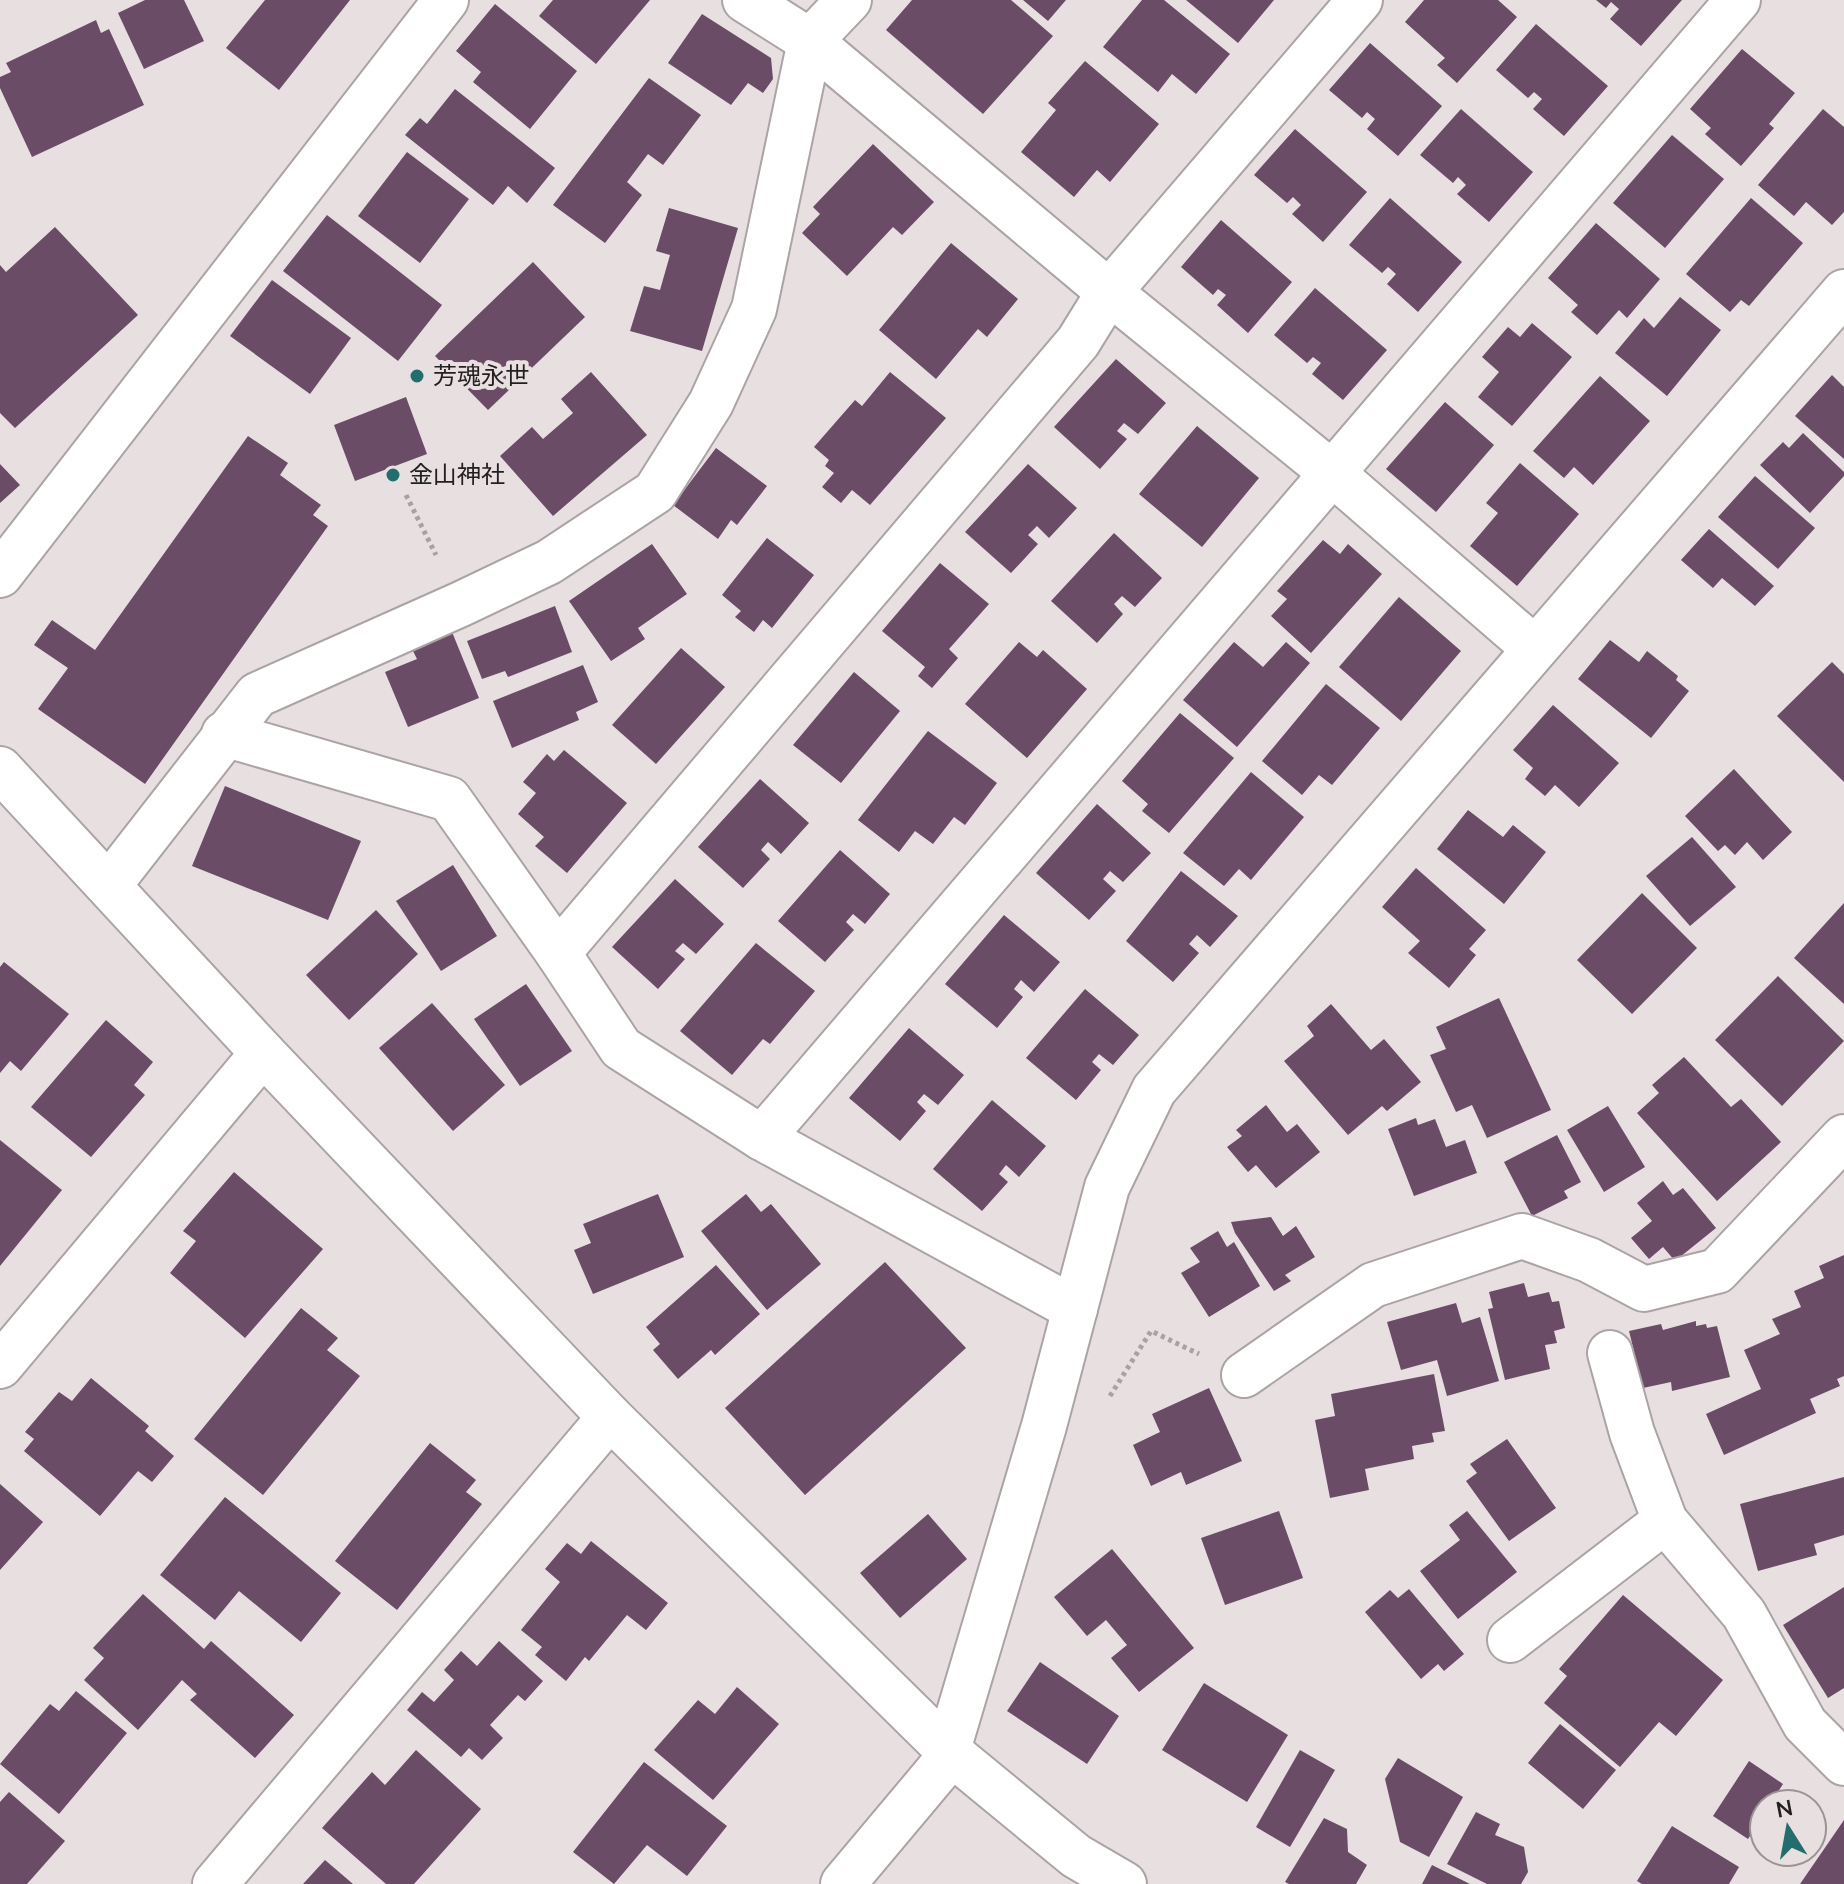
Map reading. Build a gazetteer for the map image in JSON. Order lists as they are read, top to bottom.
{
  "places": ["芳魂永世", "金山神社"],
  "north": "top"
}
